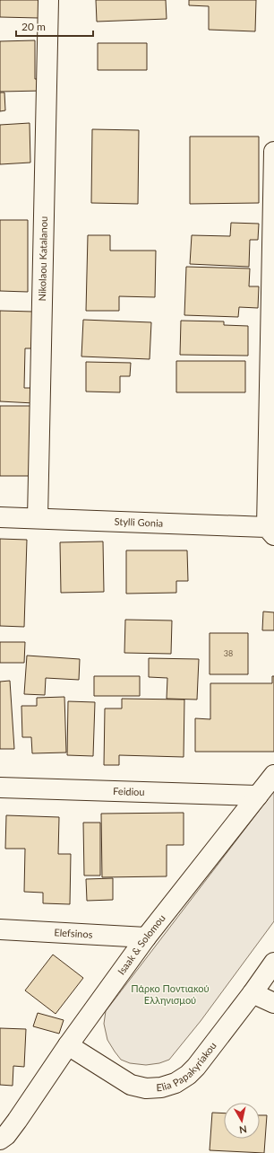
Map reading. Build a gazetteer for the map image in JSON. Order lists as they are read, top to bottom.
{
  "streets": {
    "street": [
      "Nikolaou Katalanou",
      "Stylli Gonia",
      "Feidiou",
      "Elefsinos",
      "Isaak & Solomou",
      "Elia Papakyriakou"
    ]
  },
  "crossings": [
    ["Nikolaou Katalanou", "Stylli Gonia"],
    ["Feidiou", "Isaak & Solomou"],
    ["Elefsinos", "Isaak & Solomou"],
    ["Isaak & Solomou", "Elia Papakyriakou"]
  ],
  "parks": ["Πάρκο Ποντιακού Ελληνισμού"],
  "house_numbers": ["38"],
  "scale_bar": "20 m",
  "north": "bottom"
}
